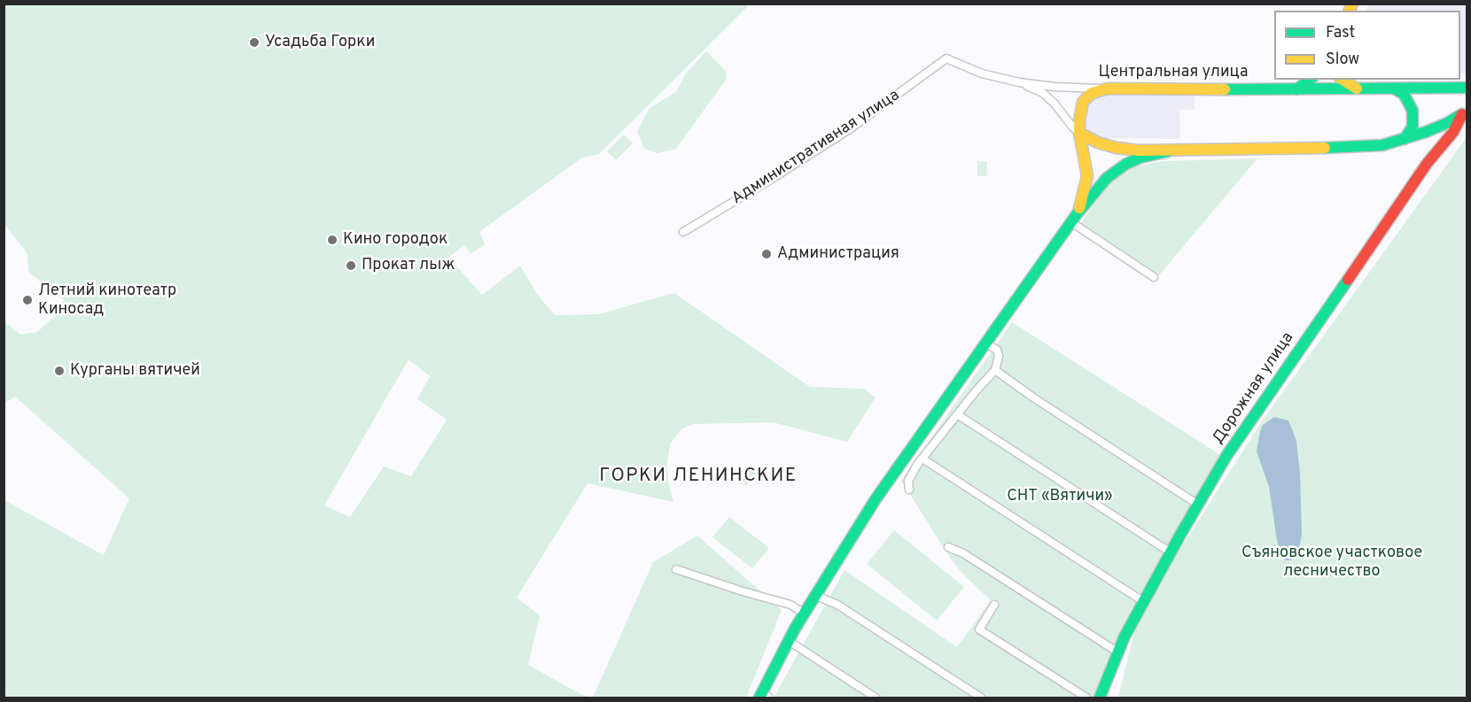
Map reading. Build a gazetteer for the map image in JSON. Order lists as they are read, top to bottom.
{
  "streets": {
    "main road": ["Центральная улица", "Дорожная улица"],
    "street": ["Административная улица"]
  },
  "crossings": [
    ["Центральная улица", "Административная улица"]
  ],
  "districts": ["ГОРКИ ЛЕНИНСКИЕ"],
  "parks": ["СНТ «Вятичи»", "Съяновское участковое лесничество"],
  "places": [
    "Усадьба Горки",
    "Кино городок",
    "Администрация",
    "Прокат лыж",
    "Летний кинотеатр Киносад",
    "Курганы вятичей"
  ],
  "legend": ["Fast", "Slow"]
}
